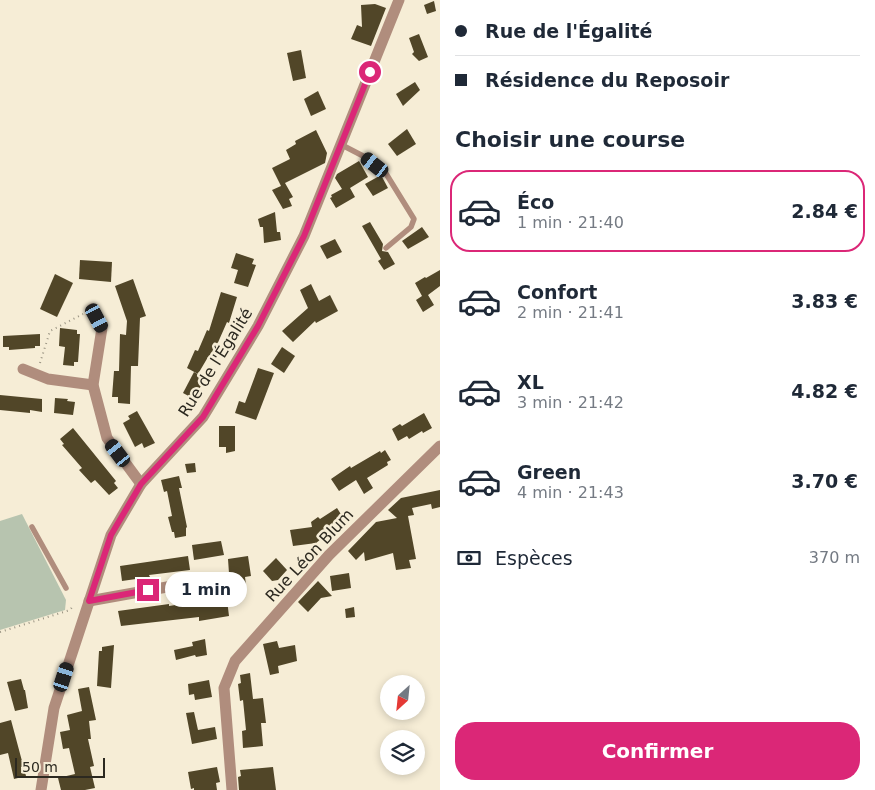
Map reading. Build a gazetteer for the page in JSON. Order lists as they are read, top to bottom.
{
  "streets": {
    "street": ["Rue de l'Égalité", "Rue Léon Blum"]
  },
  "scale_bar": "50 m",
  "north": "bottom left",
  "page": {
    "banner": ["Rue de l'Égalité", "Résidence du Reposoir"],
    "heading": "Choisir une course",
    "list": [
      {
        "name": "Éco",
        "note": "1 min · 21:40",
        "value": "2.84 €"
      },
      {
        "name": "Confort",
        "note": "2 min · 21:41",
        "value": "3.83 €"
      },
      {
        "name": "XL",
        "note": "3 min · 21:42",
        "value": "4.82 €"
      },
      {
        "name": "Green",
        "note": "4 min · 21:43",
        "value": "3.70 €"
      }
    ],
    "pay": ["Espèces", "370 m"],
    "bubble": "1 min",
    "buttons": "Confirmer",
    "scale": "50 m"
  }
}
